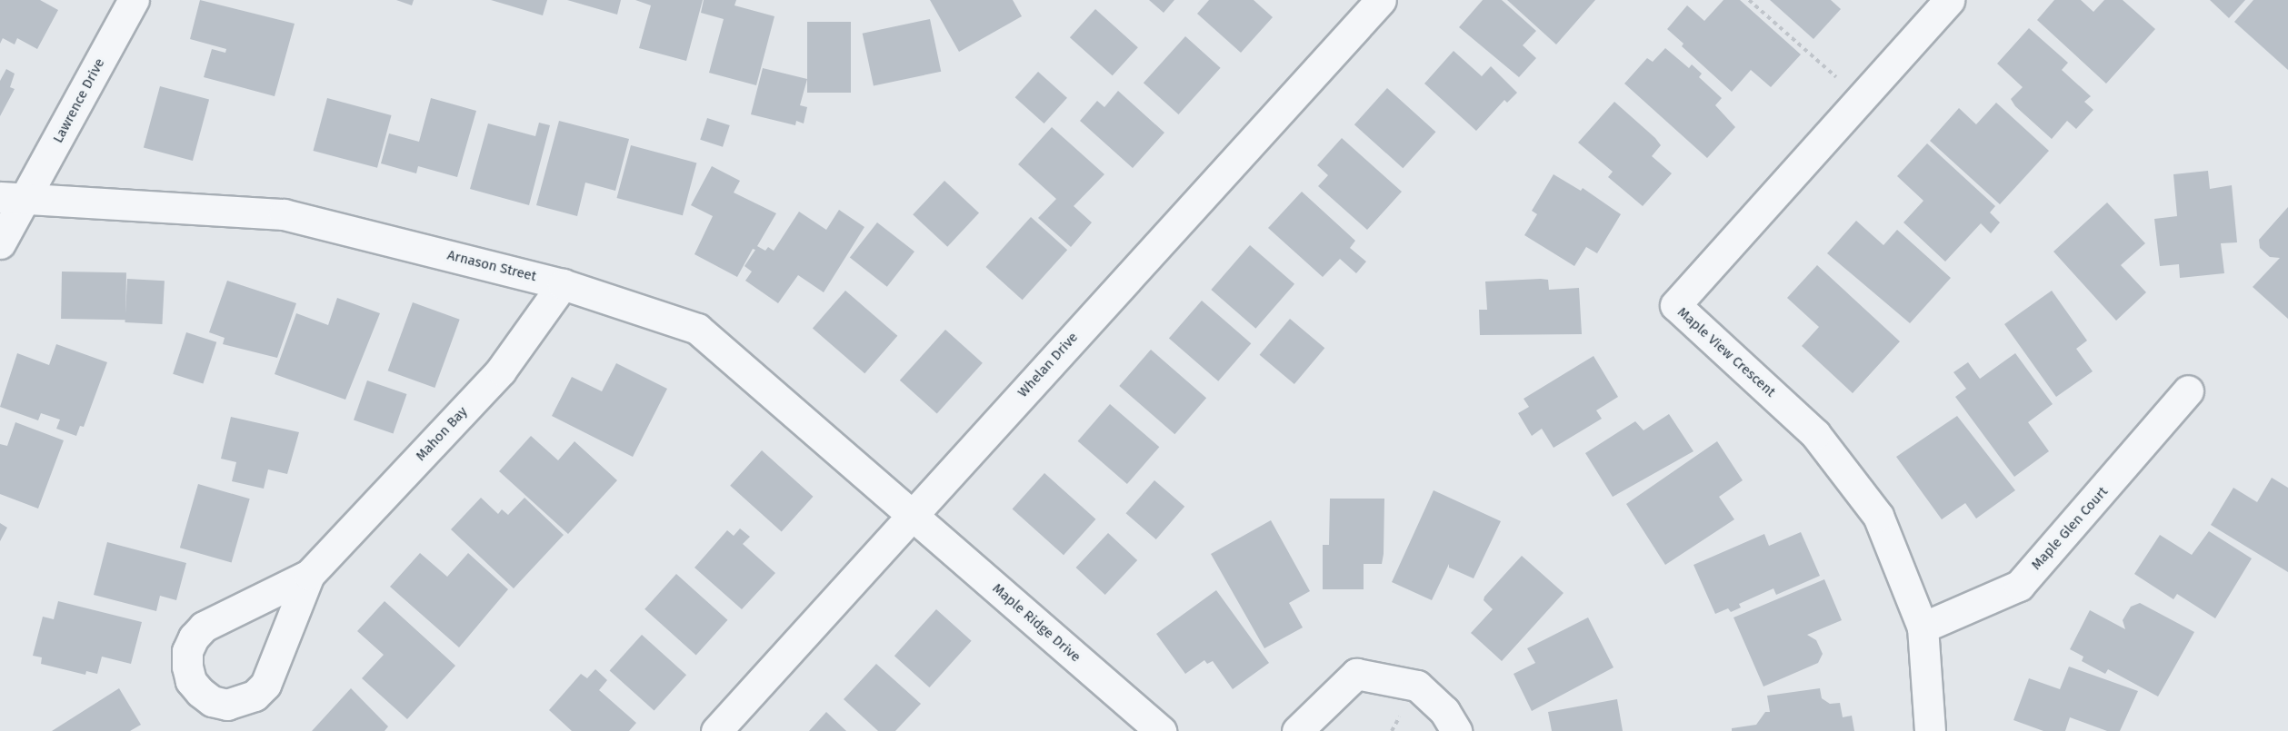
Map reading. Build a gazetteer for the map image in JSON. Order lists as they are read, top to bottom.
{
  "streets": {
    "street": [
      "Lawrence Drive",
      "Arnason Street",
      "Maple View Crescent",
      "Whelan Drive",
      "Mahon Bay",
      "Maple Glen Court",
      "Maple Ridge Drive"
    ]
  },
  "crossings": [
    ["Lawrence Drive", "Arnason Street"],
    ["Arnason Street", "Whelan Drive"],
    ["Arnason Street", "Mahon Bay"],
    ["Arnason Street", "Maple Ridge Drive"],
    ["Maple View Crescent", "Maple Glen Court"],
    ["Whelan Drive", "Maple Ridge Drive"]
  ]
}
